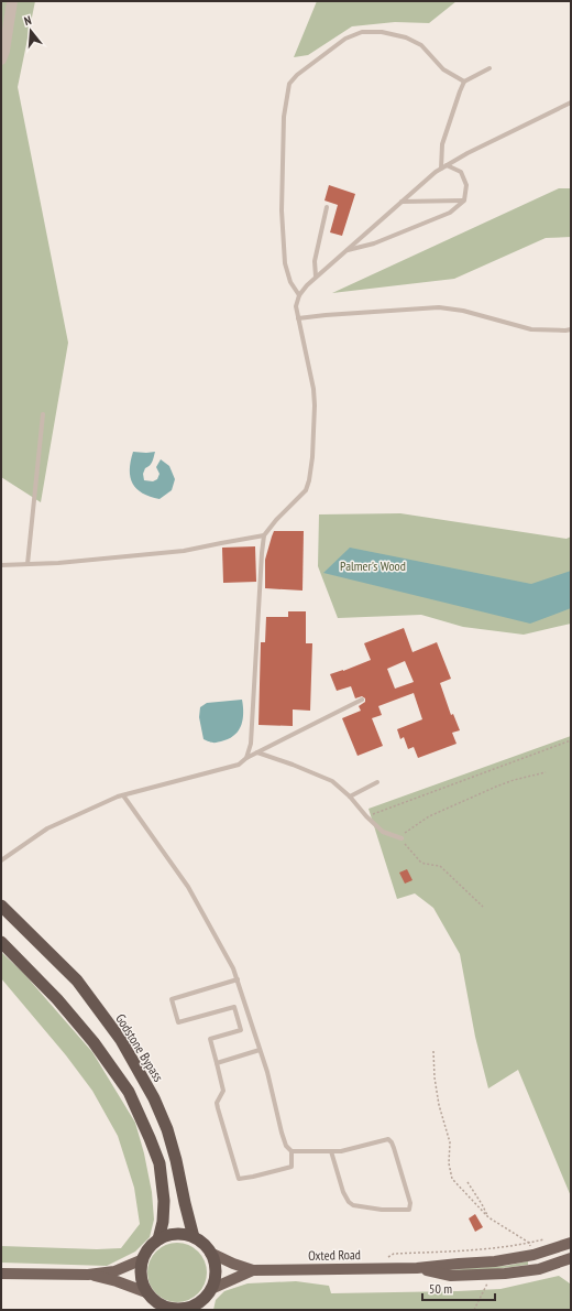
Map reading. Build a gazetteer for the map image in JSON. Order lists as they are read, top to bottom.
{
  "streets": {
    "highway": ["Godstone Bypass"],
    "main road": ["Oxted Road"]
  },
  "crossings": [
    ["Godstone Bypass", "Oxted Road"]
  ],
  "parks": ["Palmer's Wood"],
  "scale_bar": "50 m",
  "north": "top"
}
